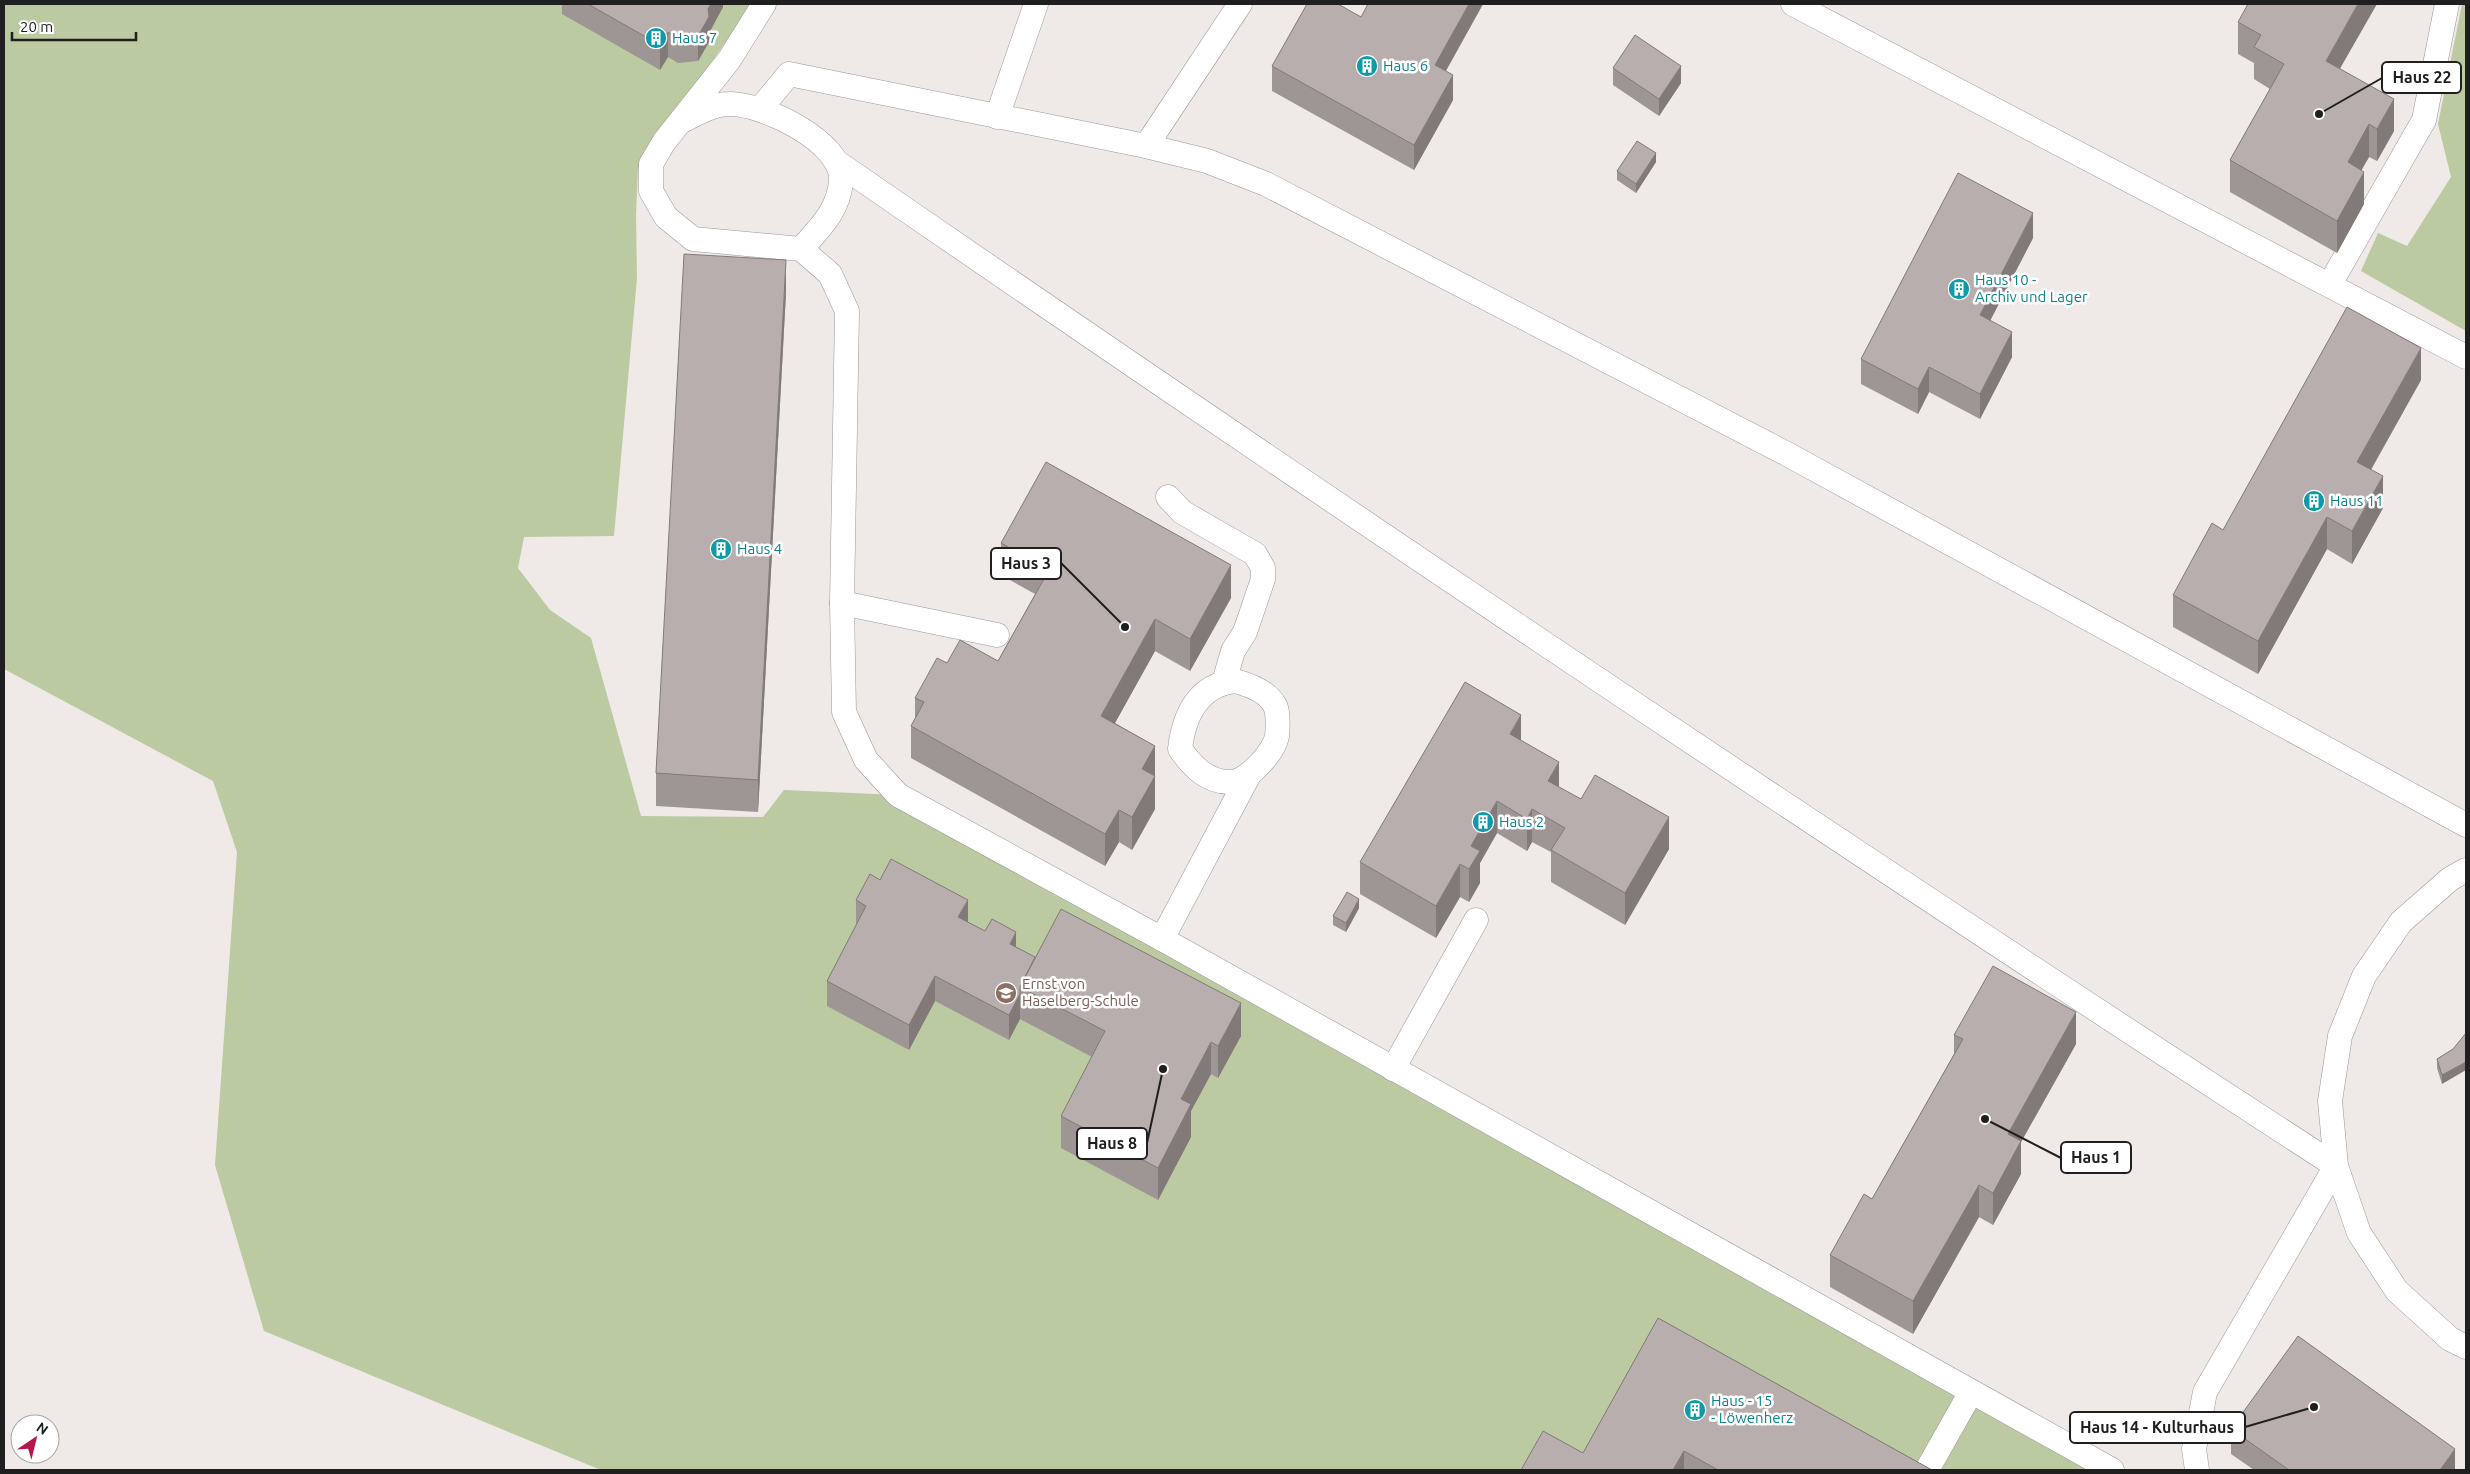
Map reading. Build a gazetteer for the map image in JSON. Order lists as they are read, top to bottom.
{
  "places": {
    "building": [
      "Haus 7",
      "Haus 6",
      "Haus 10 - Archiv und Lager",
      "Haus 11",
      "Haus 4",
      "Haus 2",
      "Haus - 15 - Löwenherz"
    ],
    "other": [
      "Haus 22",
      "Haus 3",
      "Haus 8",
      "Haus 1",
      "Haus 14 - Kulturhaus"
    ],
    "school or university": ["Ernst von Haselberg-Schule"]
  },
  "scale_bar": "20 m",
  "north": "top right"
}
